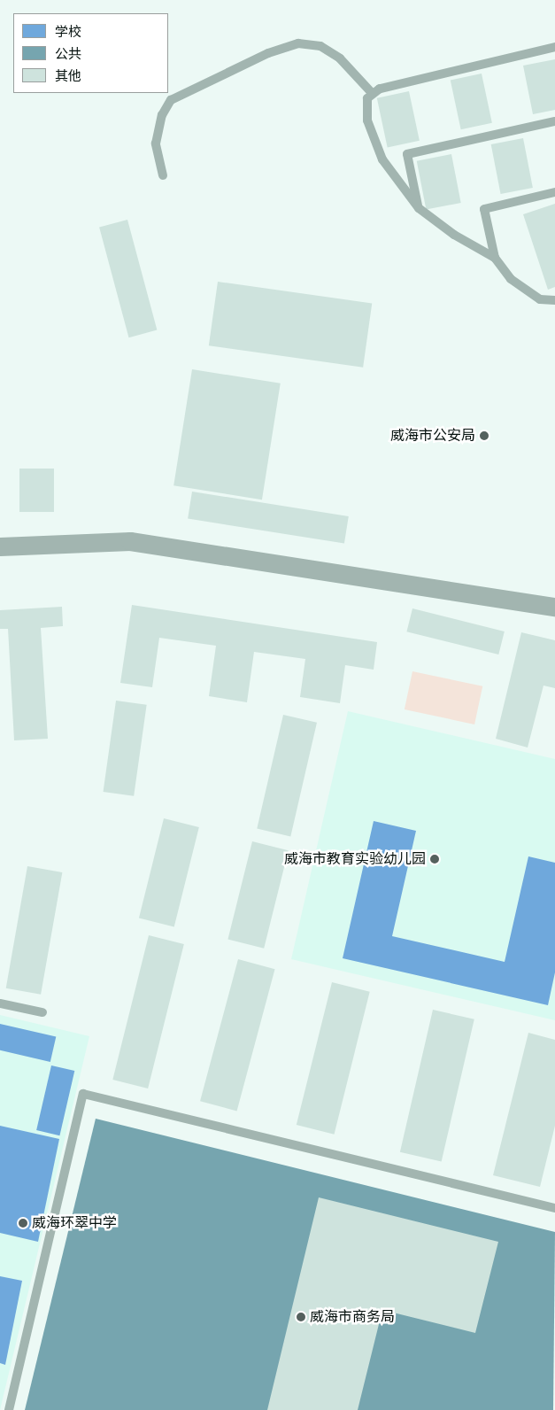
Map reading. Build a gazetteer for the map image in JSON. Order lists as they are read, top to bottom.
{
  "places": [
    "威海市公安局",
    "威海市教育实验幼儿园",
    "威海环翠中学",
    "威海市商务局"
  ],
  "legend": ["学校", "公共", "其他"]
}
